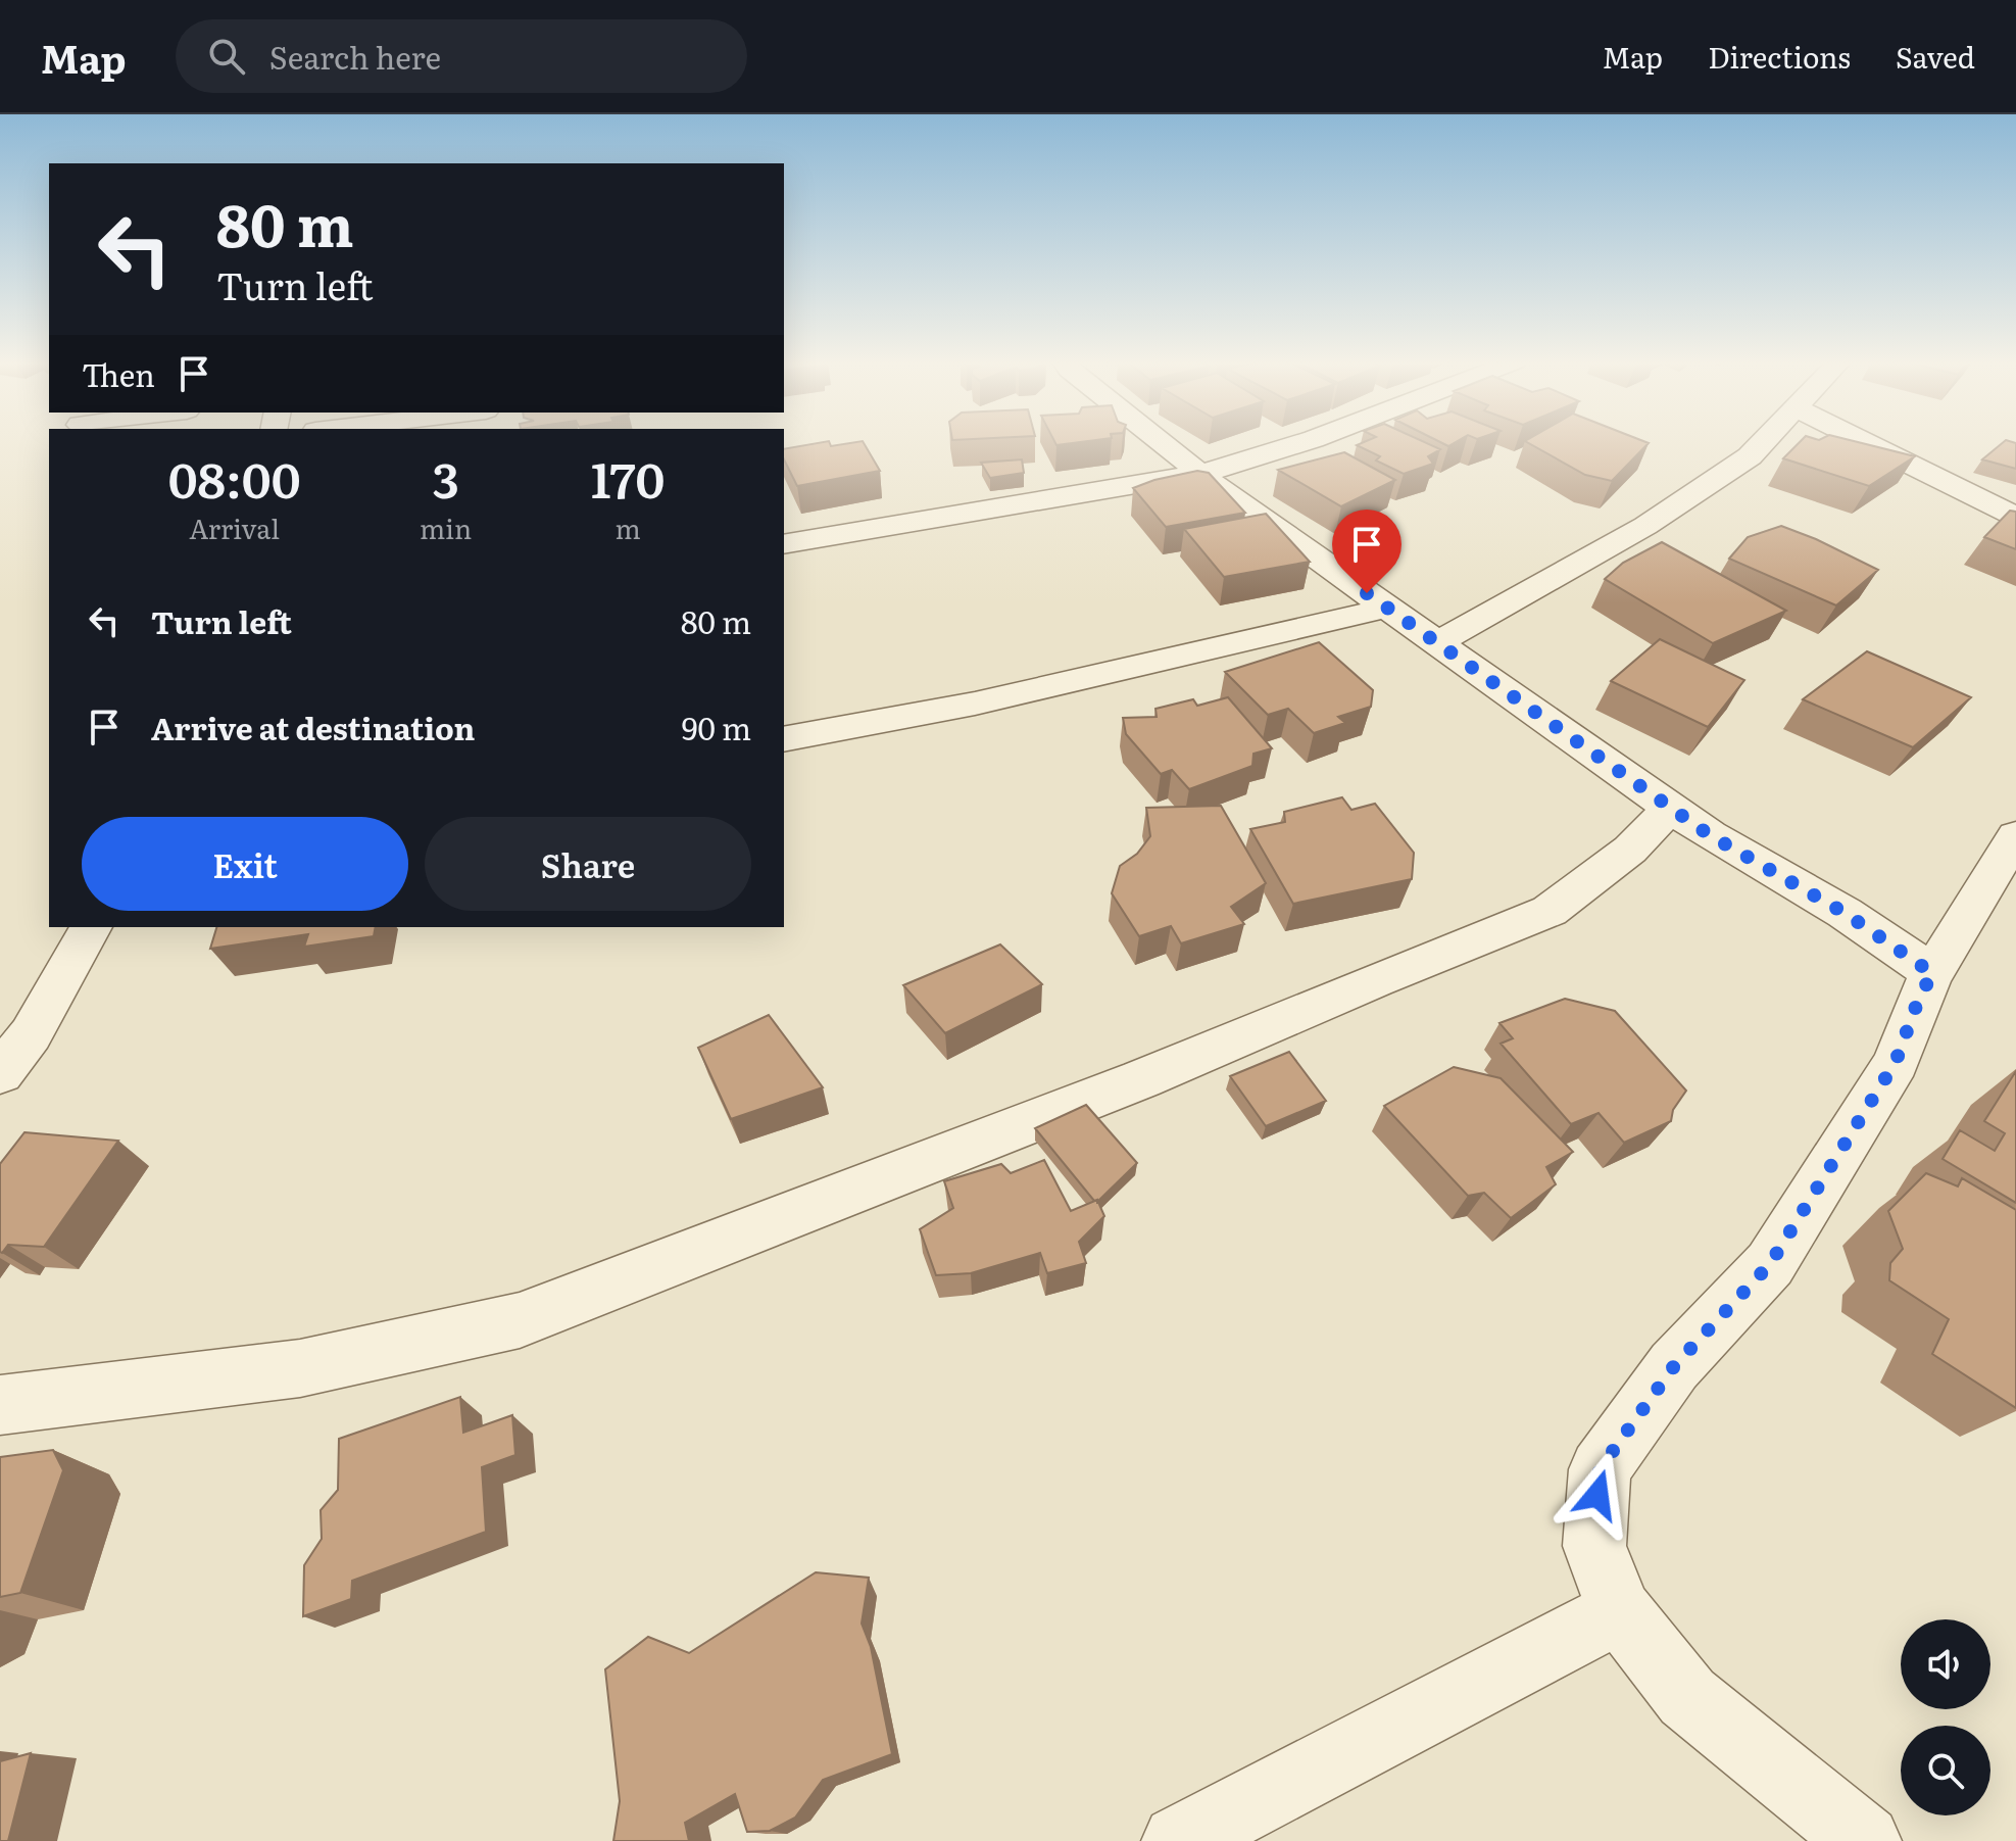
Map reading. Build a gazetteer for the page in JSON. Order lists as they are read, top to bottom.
{
  "page": {
    "header": "Map",
    "search": "Search here",
    "nav": ["Map", "Directions", "Saved"],
    "turn": ["80 m", "Turn left"],
    "then": "Then",
    "eta": [
      "08:00",
      "Arrival",
      "3",
      "min",
      "170",
      "m"
    ],
    "list": [
      {
        "name": "Turn left",
        "value": "80 m"
      },
      {
        "name": "Arrive at destination",
        "value": "90 m"
      }
    ],
    "buttons": ["Exit", "Share"]
  }
}
